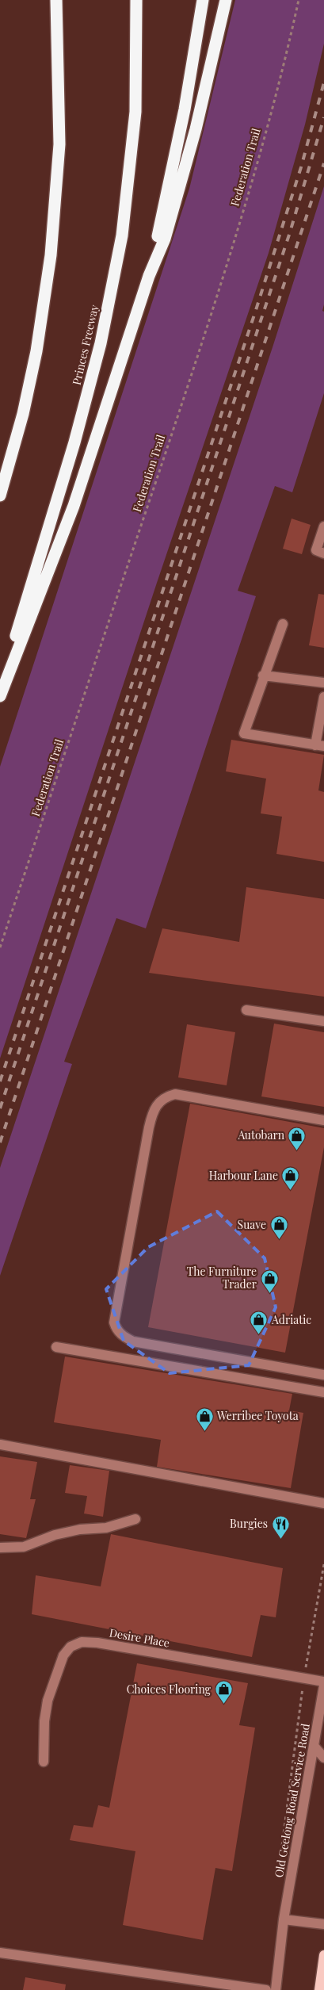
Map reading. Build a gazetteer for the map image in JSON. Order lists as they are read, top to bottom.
{
  "streets": {
    "highway": ["Princes Freeway"],
    "street": ["Desire Place", "Old Geelong Road Service Road"],
    "path": ["Federation Trail"]
  },
  "places": {
    "shop": [
      "Autobarn",
      "Harbour Lane",
      "Suave",
      "The Furniture Trader",
      "Adriatic",
      "Werribee Toyota",
      "Choices Flooring"
    ],
    "restaurant": ["Burgies"]
  }
}
